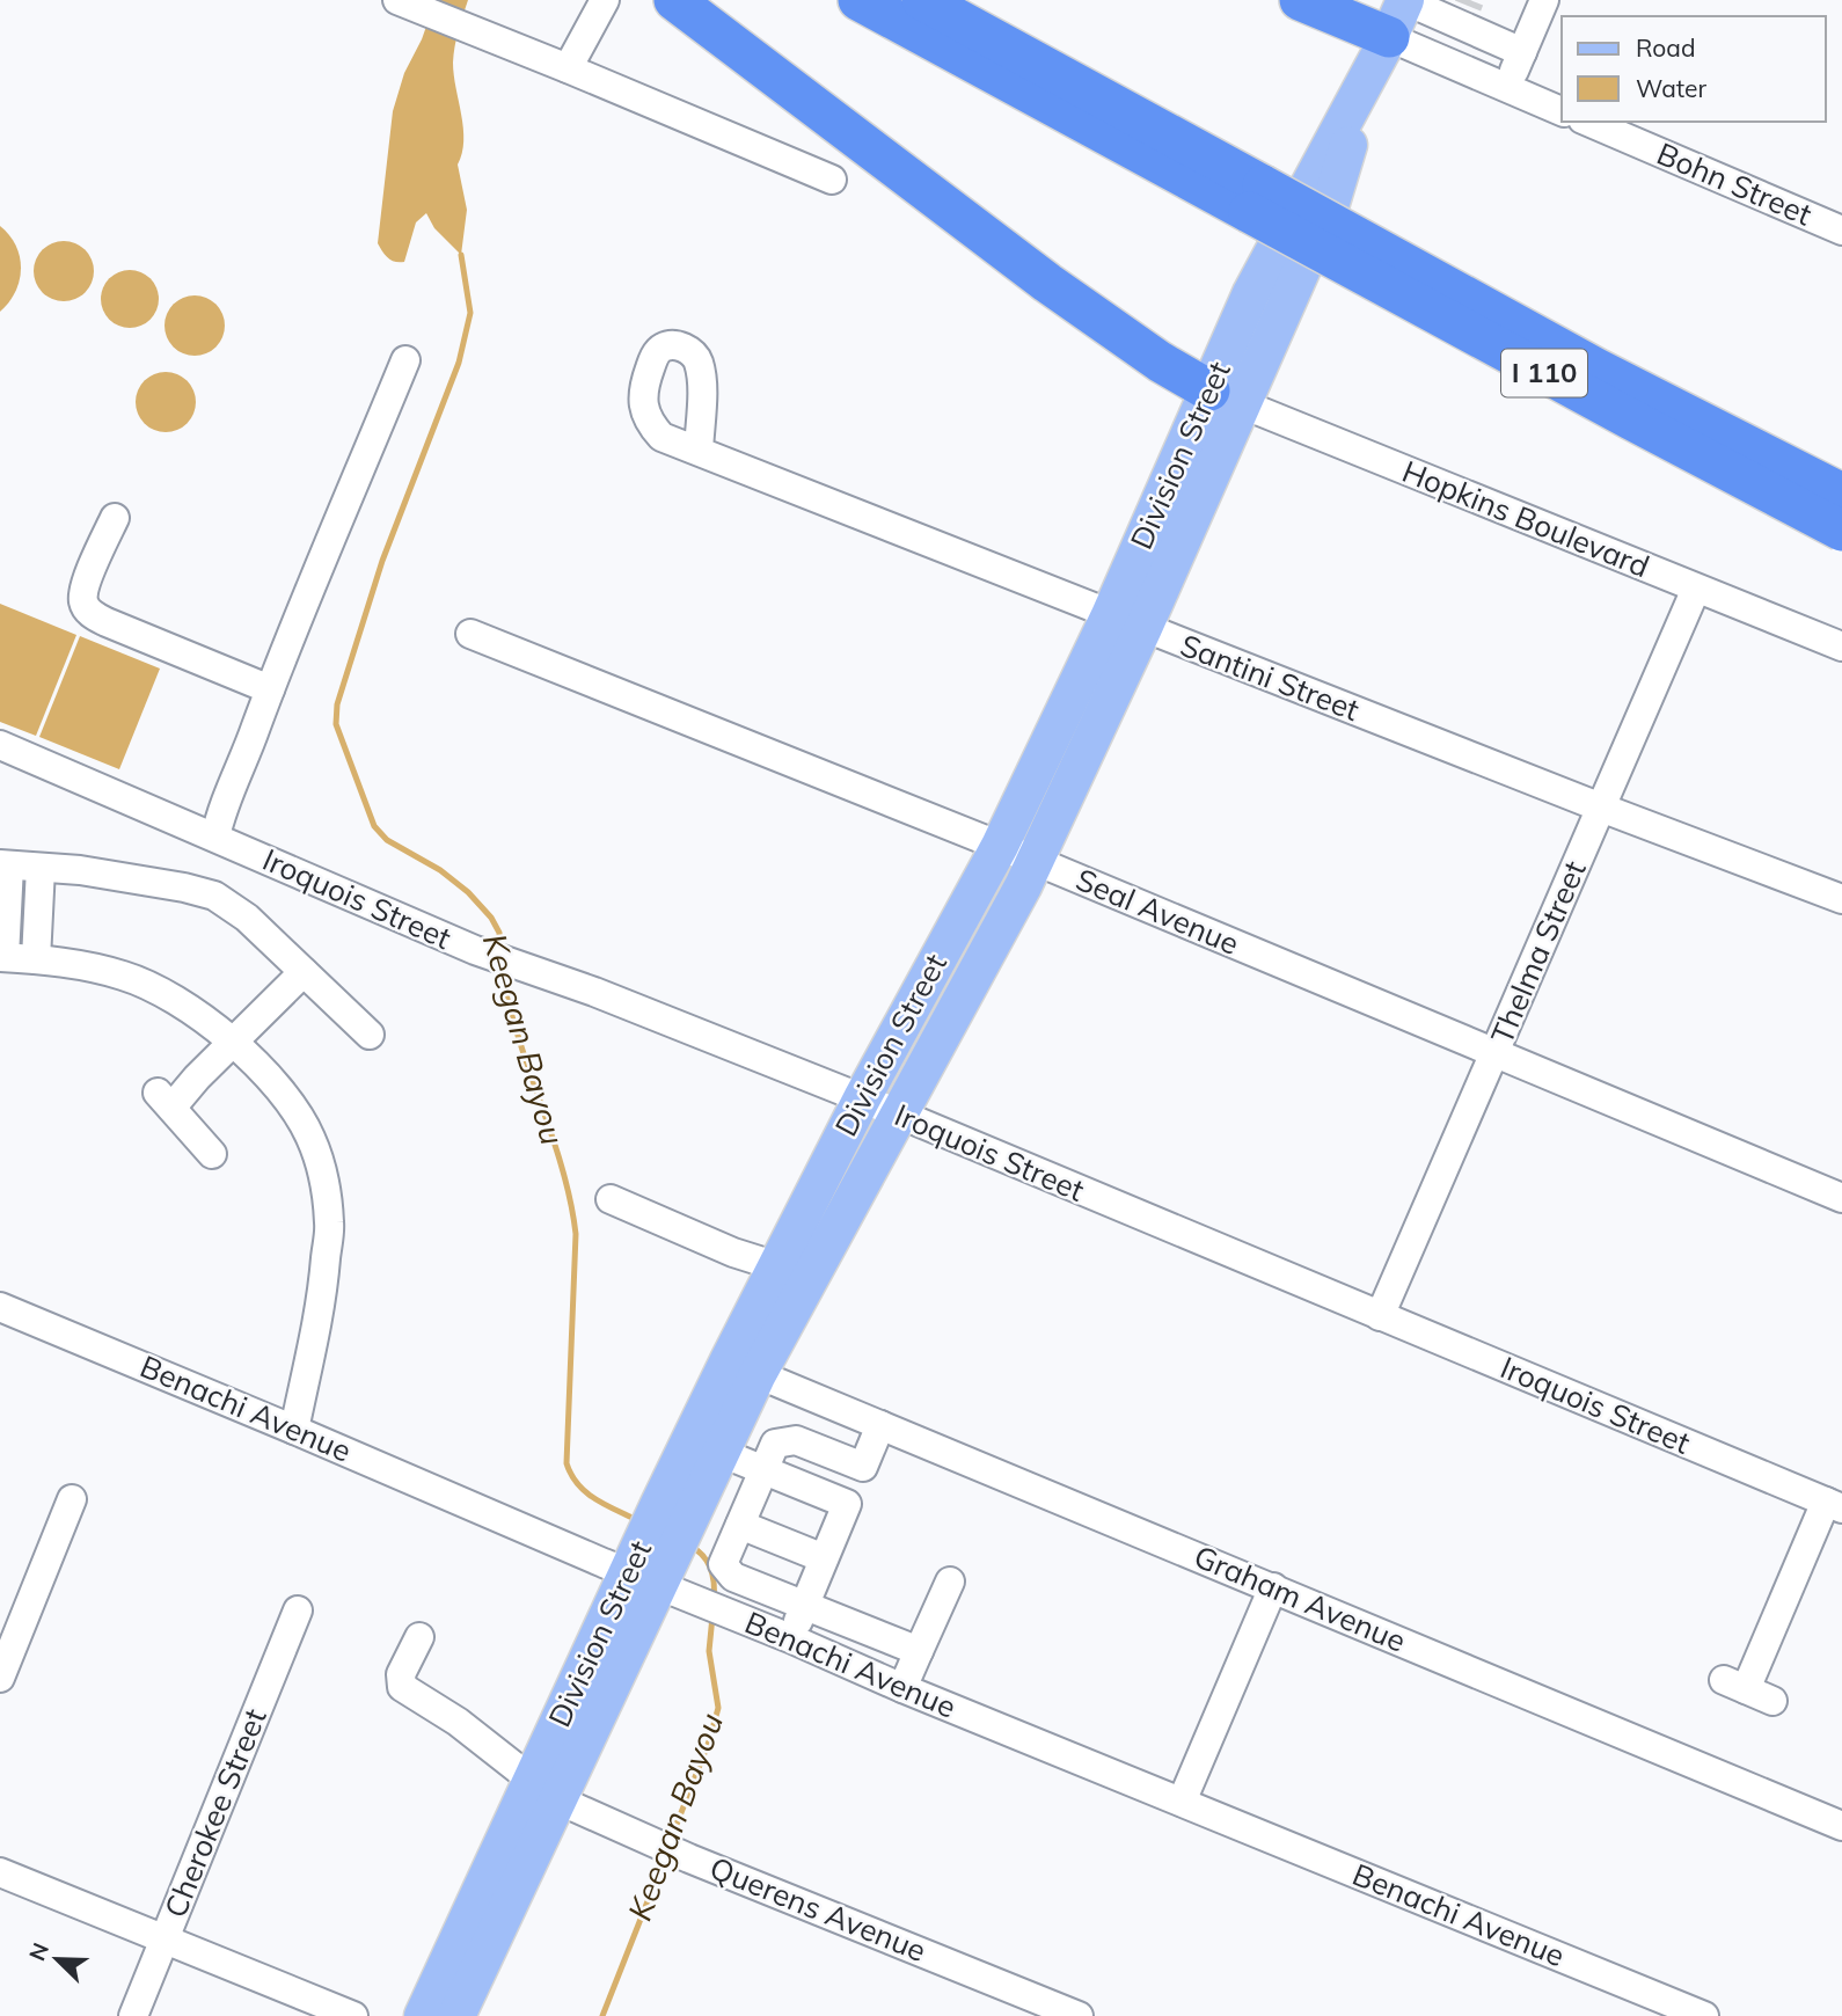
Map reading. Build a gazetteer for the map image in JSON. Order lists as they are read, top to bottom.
{
  "streets": {
    "highway": ["I 110"],
    "main road": ["Division Street"],
    "street": [
      "Bohn Street",
      "Hopkins Boulevard",
      "Santini Street",
      "Iroquois Street",
      "Seal Avenue",
      "Thelma Street",
      "Benachi Avenue",
      "Graham Avenue",
      "Cherokee Street",
      "Querens Avenue"
    ]
  },
  "crossings": [
    ["Division Street", "Hopkins Boulevard"],
    ["Division Street", "Santini Street"],
    ["Division Street", "Iroquois Street"],
    ["Division Street", "Seal Avenue"],
    ["Division Street", "Benachi Avenue"],
    ["Division Street", "Graham Avenue"],
    ["Division Street", "Querens Avenue"],
    ["Hopkins Boulevard", "Thelma Street"],
    ["Santini Street", "Thelma Street"],
    ["Iroquois Street", "Thelma Street"],
    ["Seal Avenue", "Thelma Street"]
  ],
  "water": ["Keegan Bayou"],
  "legend": ["Road", "Water"],
  "north": "top left"
}
